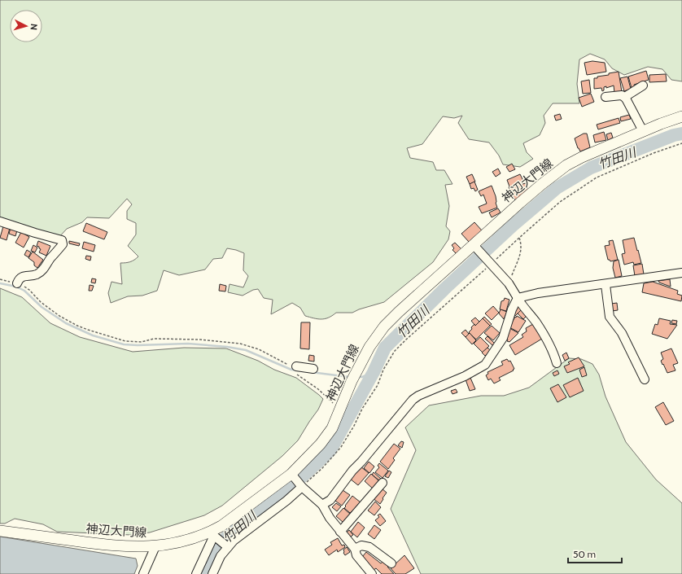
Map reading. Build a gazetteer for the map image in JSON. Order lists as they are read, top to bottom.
{
  "streets": {
    "main road": ["神辺大門線"]
  },
  "water": ["竹田川"],
  "scale_bar": "50 m",
  "north": "right"
}
